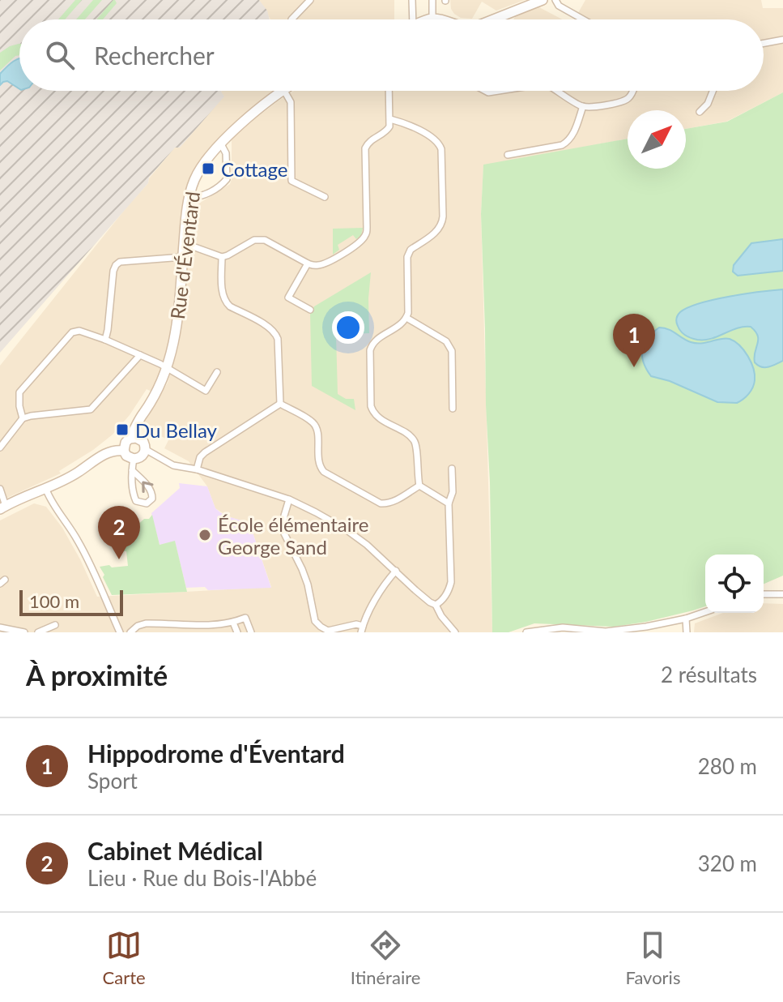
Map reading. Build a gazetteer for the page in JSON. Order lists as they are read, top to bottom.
{
  "streets": {
    "street": ["Rue d'Éventard"]
  },
  "places": {
    "transit": ["Cottage", "Du Bellay"],
    "other": ["École élémentaire George Sand"]
  },
  "scale_bar": "100 m",
  "north": "top right",
  "page": {
    "search": "Rechercher",
    "pins": ["1", "2"],
    "scale": "100 m",
    "heading": ["À proximité", "2 résultats"],
    "list": [
      {
        "mark": "1",
        "name": "Hippodrome d'Éventard",
        "note": "Sport",
        "value": "280 m"
      },
      {
        "mark": "2",
        "name": "Cabinet Médical",
        "note": "Lieu · Rue du Bois-l'Abbé",
        "value": "320 m"
      }
    ],
    "nav": ["Carte", "Itinéraire", "Favoris"]
  }
}
